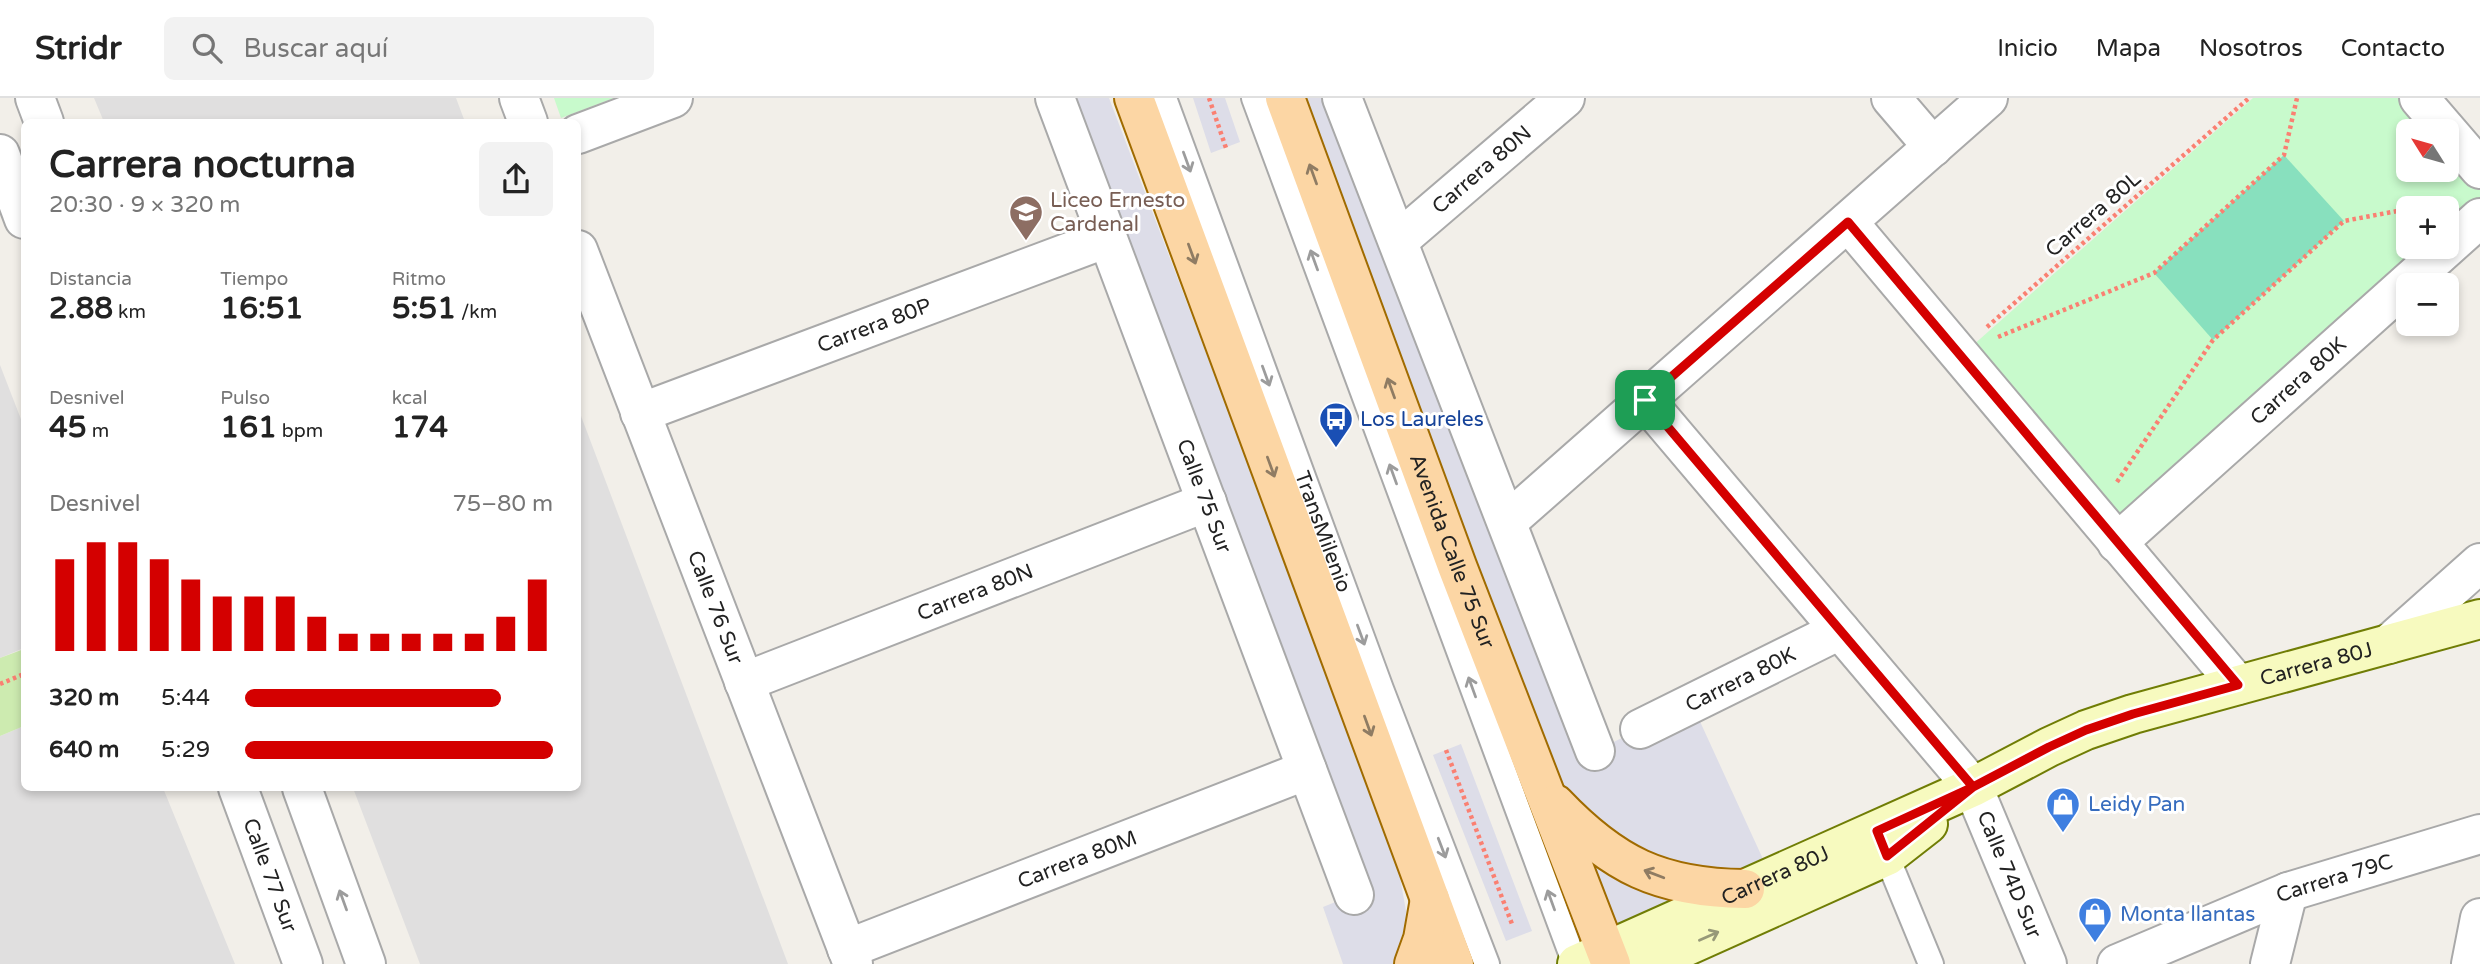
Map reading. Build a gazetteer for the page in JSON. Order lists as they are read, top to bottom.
{
  "streets": {
    "main road": ["Avenida Calle 75 Sur", "Carrera 80J"],
    "street": [
      "Carrera 80N",
      "Carrera 80P",
      "Carrera 80K",
      "Calle 75 Sur",
      "Calle 76 Sur",
      "Carrera 80M",
      "Calle 74D Sur",
      "Calle 77 Sur",
      "Carrera 79C"
    ],
    "lane": ["TransMilenio"],
    "path": ["Carrera 80L"]
  },
  "crossings": [
    ["Carrera 80N", "Calle 75 Sur"],
    ["Carrera 80N", "Calle 76 Sur"],
    ["Carrera 80P", "Calle 75 Sur"],
    ["Carrera 80P", "Calle 76 Sur"],
    ["Carrera 80K", "Calle 74D Sur"],
    ["Calle 75 Sur", "Carrera 80M"],
    ["Avenida Calle 75 Sur", "Carrera 80J"],
    ["Calle 76 Sur", "Carrera 80M"],
    ["Carrera 80J", "Calle 74D Sur"]
  ],
  "places": {
    "school or university": ["Liceo Ernesto Cardenal"],
    "bus stop": ["Los Laureles"],
    "shop": ["Leidy Pan", "Monta llantas"]
  },
  "north": "top left",
  "page": {
    "header": "Stridr",
    "search": "Buscar aquí",
    "nav": [
      "Inicio",
      "Mapa",
      "Nosotros",
      "Contacto"
    ],
    "map_buttons": ["+", "−"],
    "heading": ["Carrera nocturna", "20:30 · 9 × 320 m"],
    "stats": [
      ["Distancia", "2.88 km"],
      ["Tiempo", "16:51"],
      ["Ritmo", "5:51 /km"],
      ["Desnivel", "45 m"],
      ["Pulso", "161 bpm"],
      ["kcal", "174"]
    ],
    "chart": ["Desnivel", "75–80 m"],
    "list": [
      {
        "name": "320 m",
        "note": "5:44"
      },
      {
        "name": "640 m",
        "note": "5:29"
      }
    ]
  }
}
